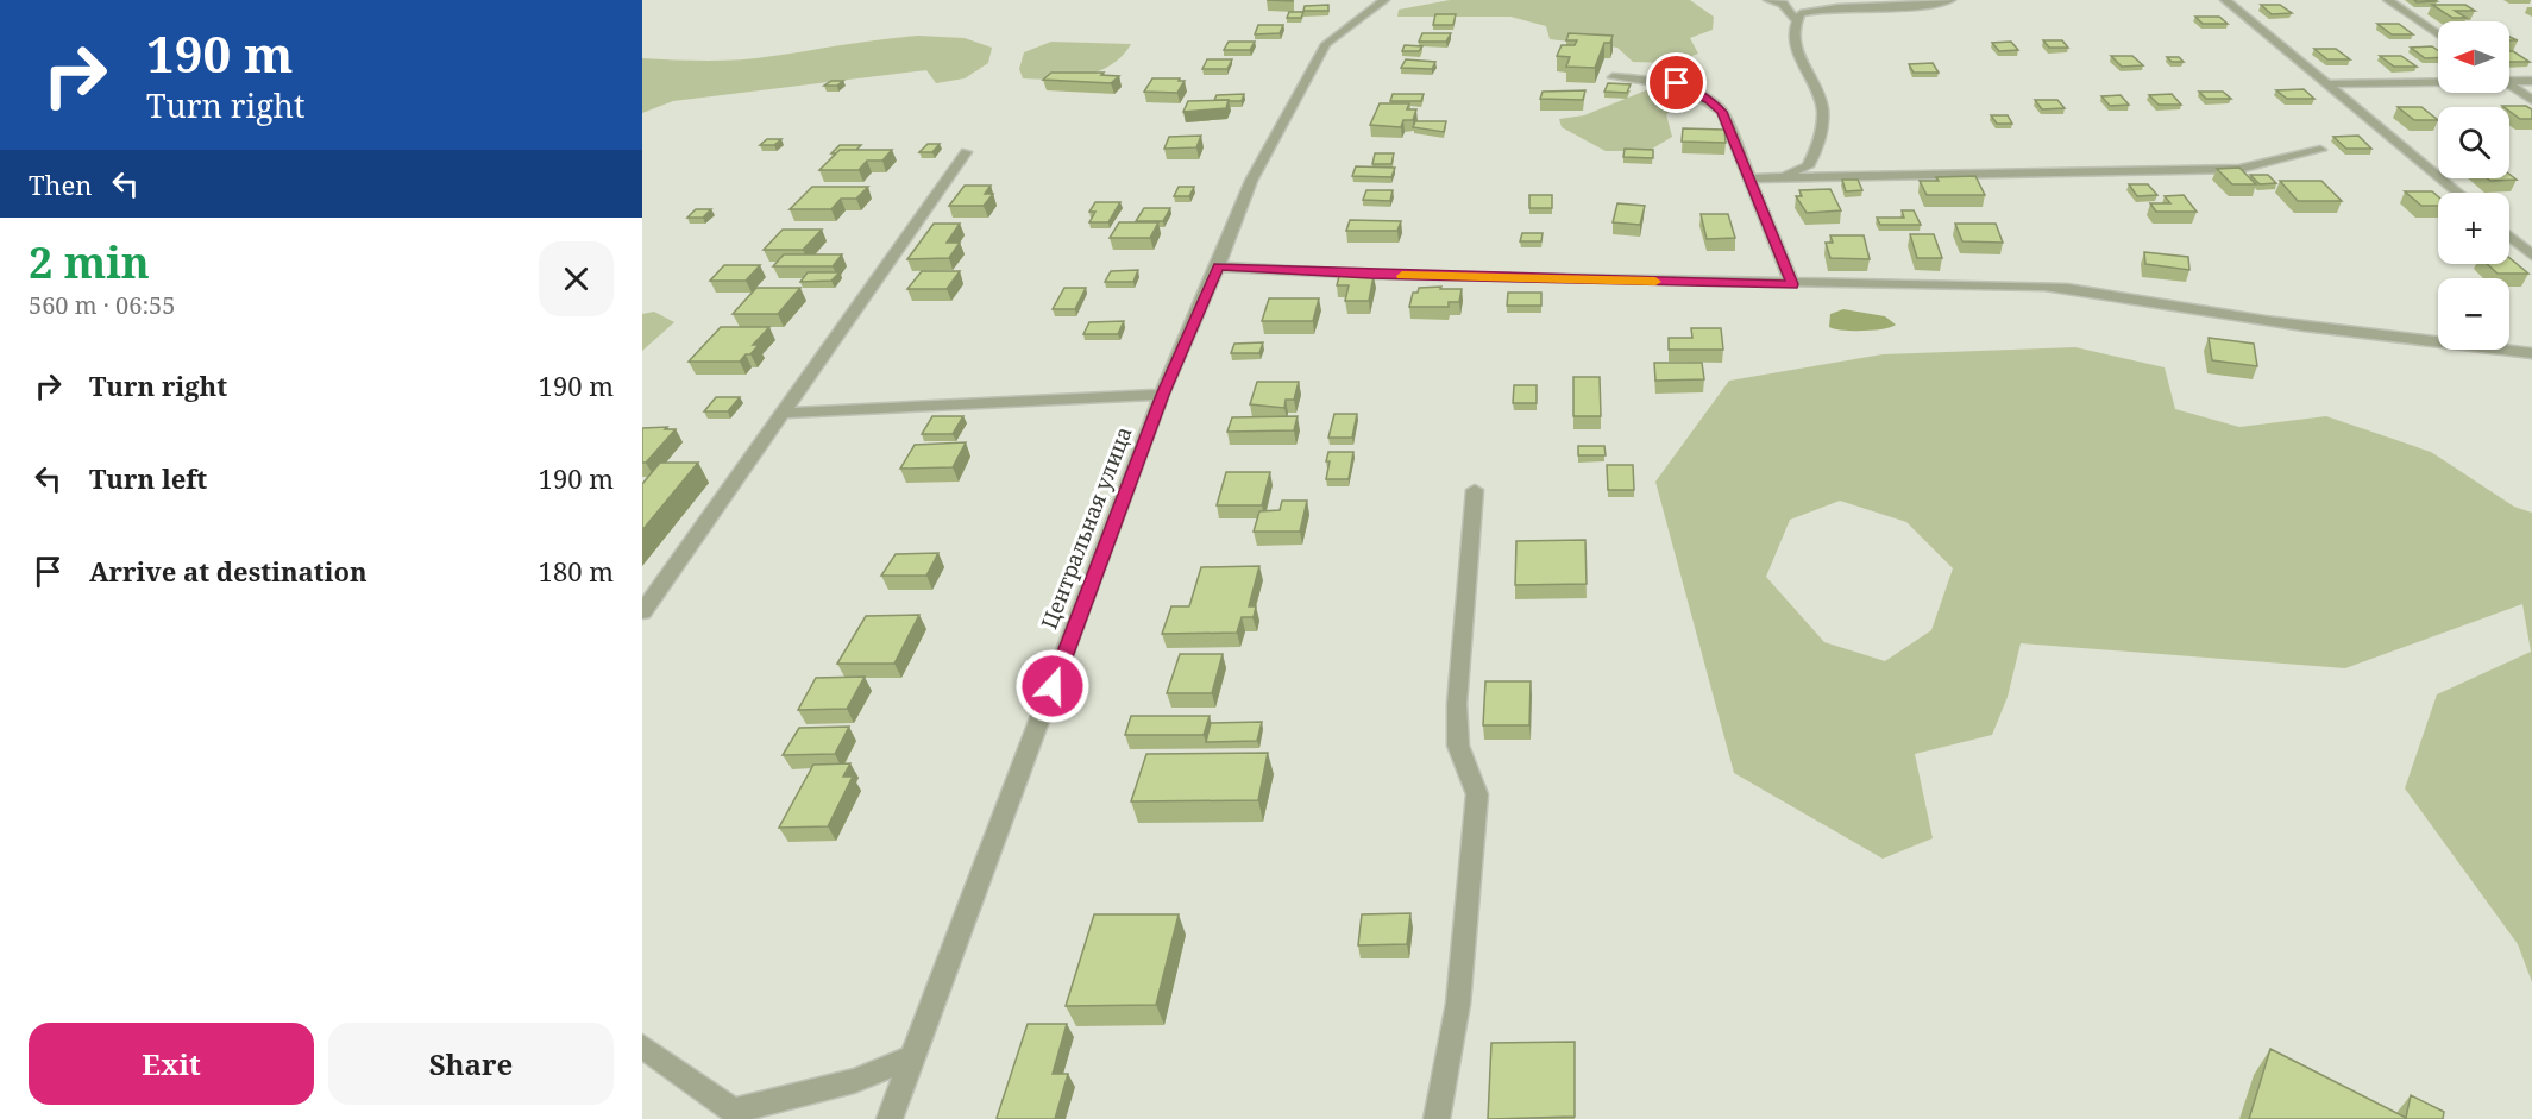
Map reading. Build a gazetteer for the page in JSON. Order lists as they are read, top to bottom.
{
  "streets": {
    "street": ["Центральная улица"]
  },
  "north": "left",
  "page": {
    "turn": ["190 m", "Turn right"],
    "map_buttons": ["+", "−"],
    "then": "Then",
    "heading": ["2 min", "560 m · 06:55"],
    "list": [
      {
        "name": "Turn right",
        "value": "190 m"
      },
      {
        "name": "Turn left",
        "value": "190 m"
      },
      {
        "name": "Arrive at destination",
        "value": "180 m"
      }
    ],
    "buttons": ["Exit", "Share"]
  }
}
